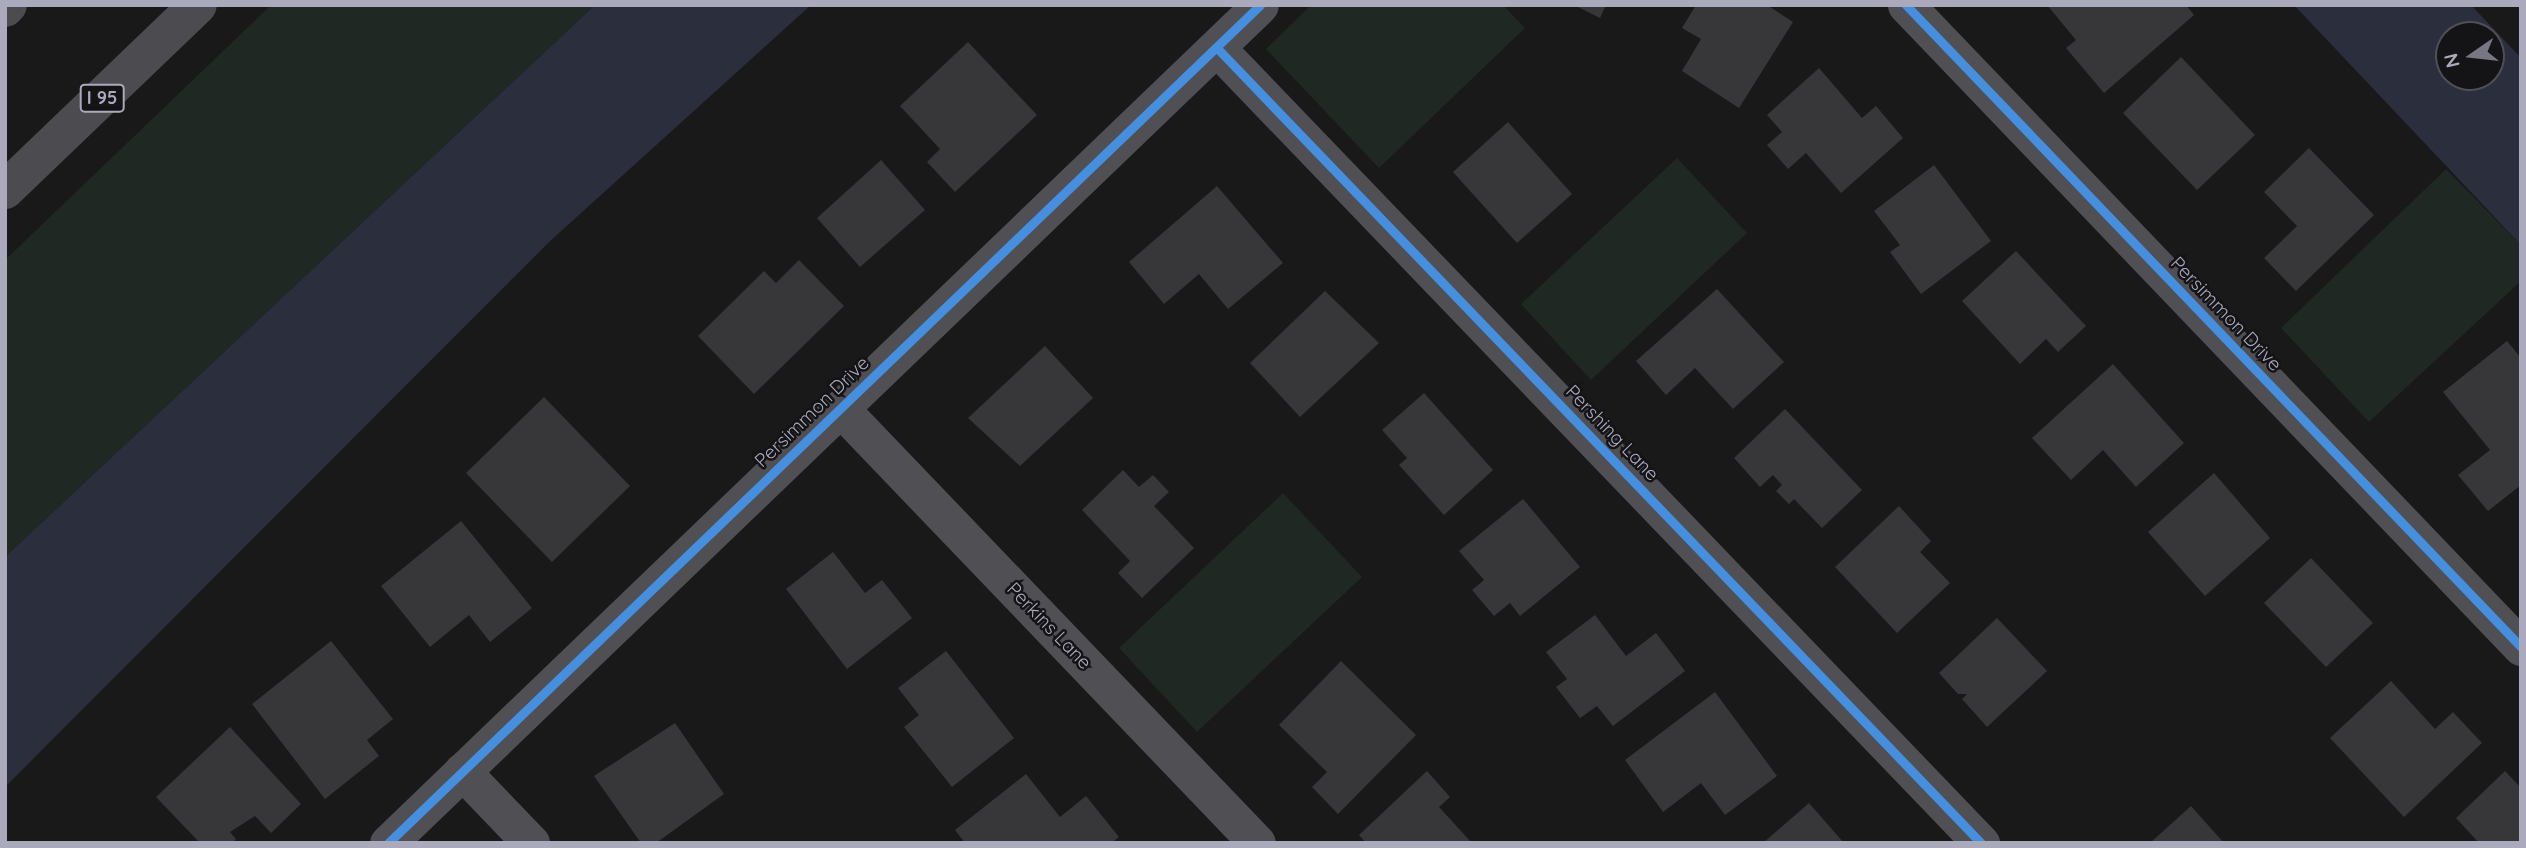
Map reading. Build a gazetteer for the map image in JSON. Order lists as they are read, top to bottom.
{
  "streets": {
    "highway": ["I 95"],
    "street": ["Persimmon Drive", "Pershing Lane", "Perkins Lane"]
  },
  "crossings": [
    ["Persimmon Drive", "Pershing Lane"],
    ["Persimmon Drive", "Perkins Lane"]
  ],
  "north": "left"
}
